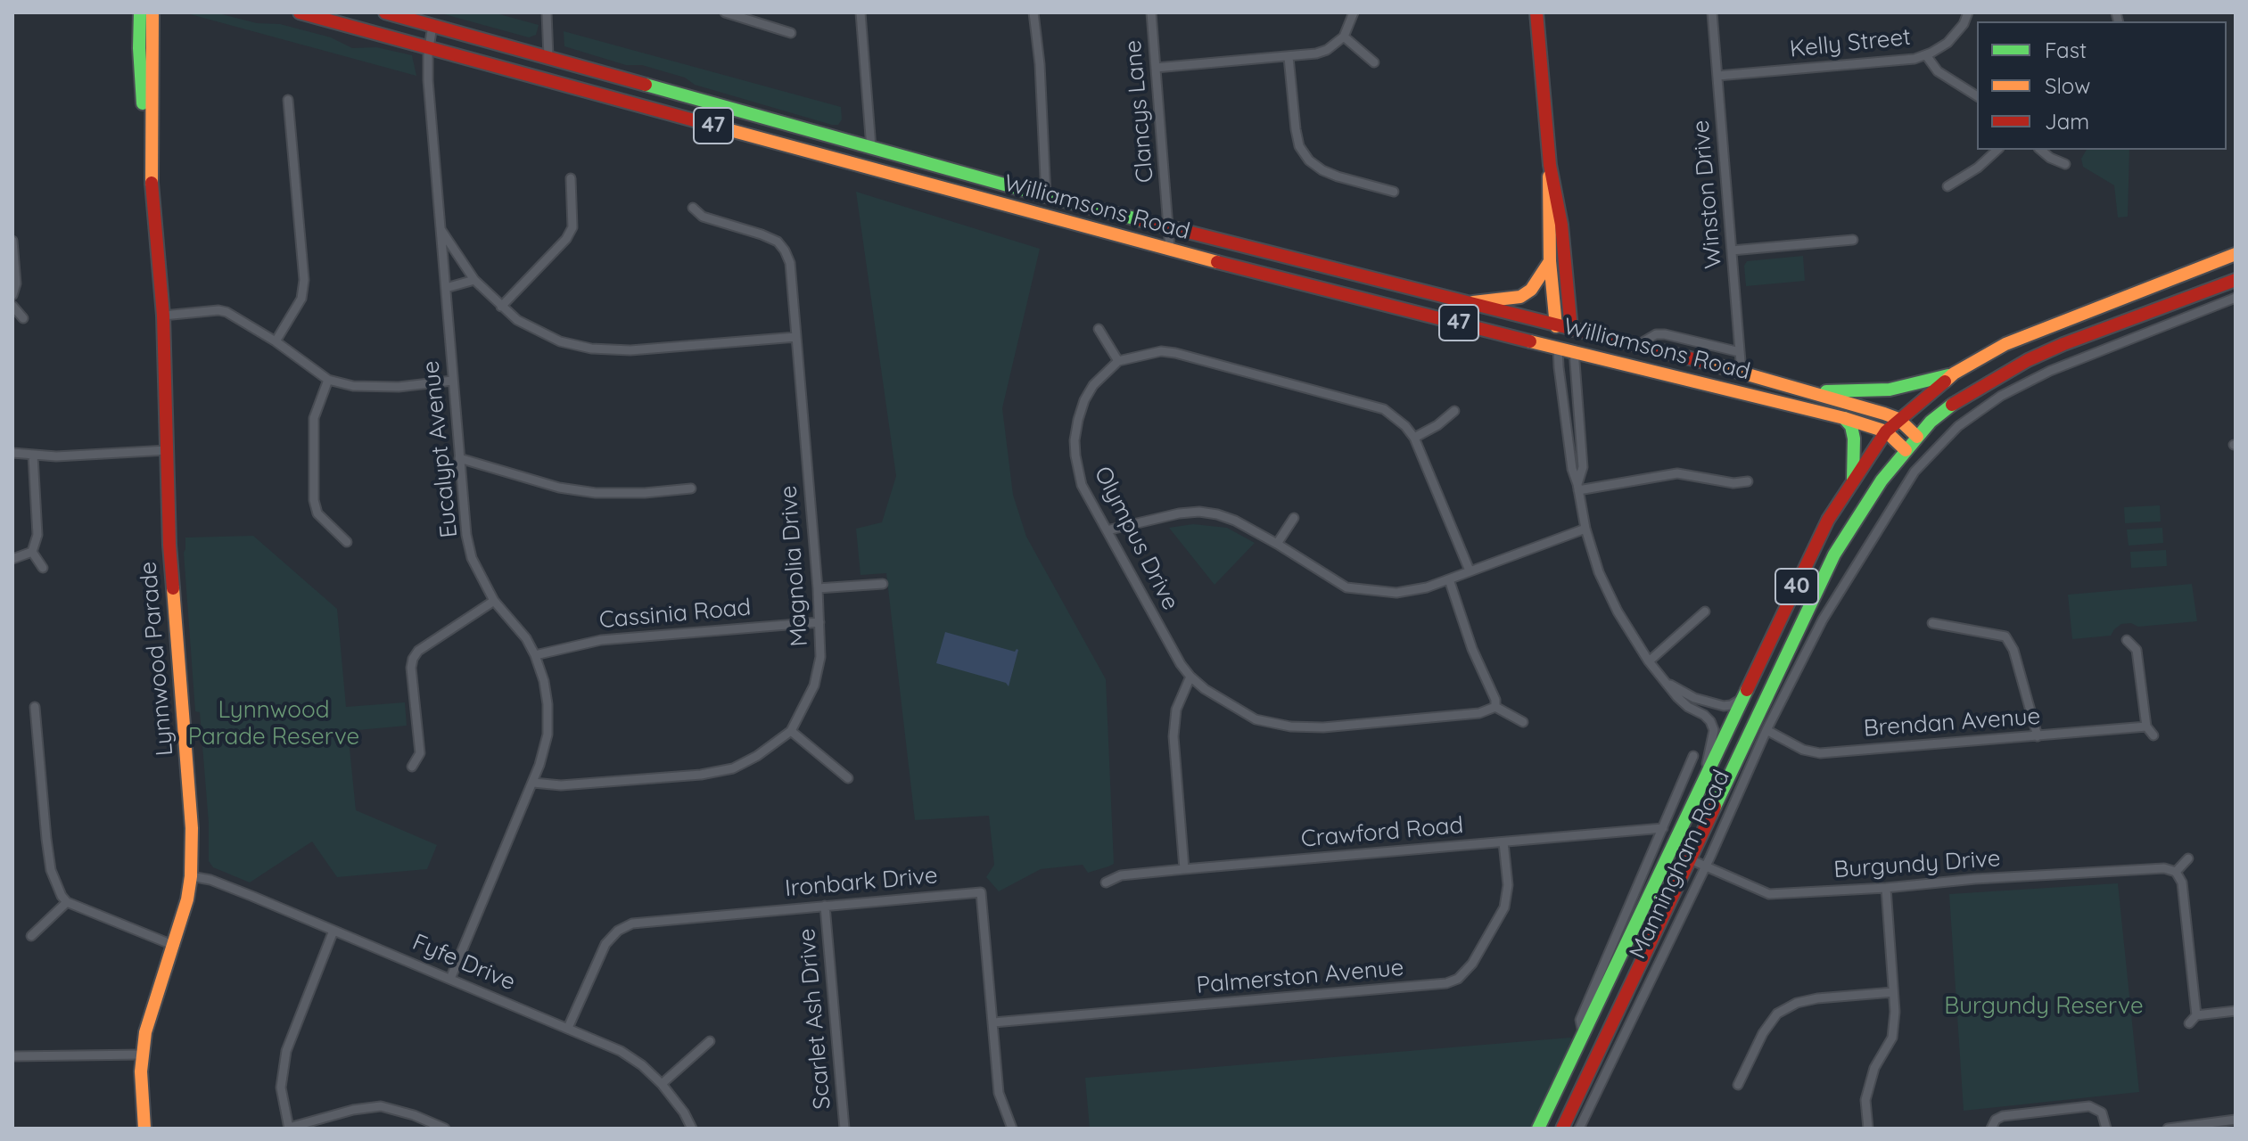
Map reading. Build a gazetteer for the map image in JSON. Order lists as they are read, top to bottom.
{
  "streets": {
    "main road": [
      "47",
      "Williamsons Road",
      "40",
      "Lynnwood Parade",
      "Manningham Road"
    ],
    "street": [
      "Kelly Street",
      "Clancys Lane",
      "Winston Drive",
      "Eucalypt Avenue",
      "Olympus Drive",
      "Magnolia Drive",
      "Cassinia Road",
      "Brendan Avenue",
      "Crawford Road",
      "Burgundy Drive",
      "Ironbark Drive",
      "Fyfe Drive",
      "Palmerston Avenue",
      "Scarlet Ash Drive"
    ]
  },
  "crossings": [
    ["Kelly Street", "Winston Drive"],
    ["Clancys Lane", "Williamsons Road"],
    ["47", "Williamsons Road"],
    ["47", "Manningham Road"],
    ["Winston Drive", "Williamsons Road"],
    ["Williamsons Road", "Eucalypt Avenue"],
    ["Williamsons Road", "Manningham Road"],
    ["Eucalypt Avenue", "Magnolia Drive"],
    ["Eucalypt Avenue", "Cassinia Road"],
    ["Eucalypt Avenue", "Fyfe Drive"],
    ["Magnolia Drive", "Cassinia Road"],
    ["40", "Manningham Road"],
    ["Lynnwood Parade", "Fyfe Drive"],
    ["Brendan Avenue", "Manningham Road"],
    ["Crawford Road", "Manningham Road"],
    ["Crawford Road", "Palmerston Avenue"],
    ["Manningham Road", "Burgundy Drive"],
    ["Ironbark Drive", "Fyfe Drive"],
    ["Ironbark Drive", "Palmerston Avenue"],
    ["Ironbark Drive", "Scarlet Ash Drive"]
  ],
  "parks": ["Lynnwood Parade Reserve", "Burgundy Reserve"],
  "legend": ["Fast", "Slow", "Jam"]
}
